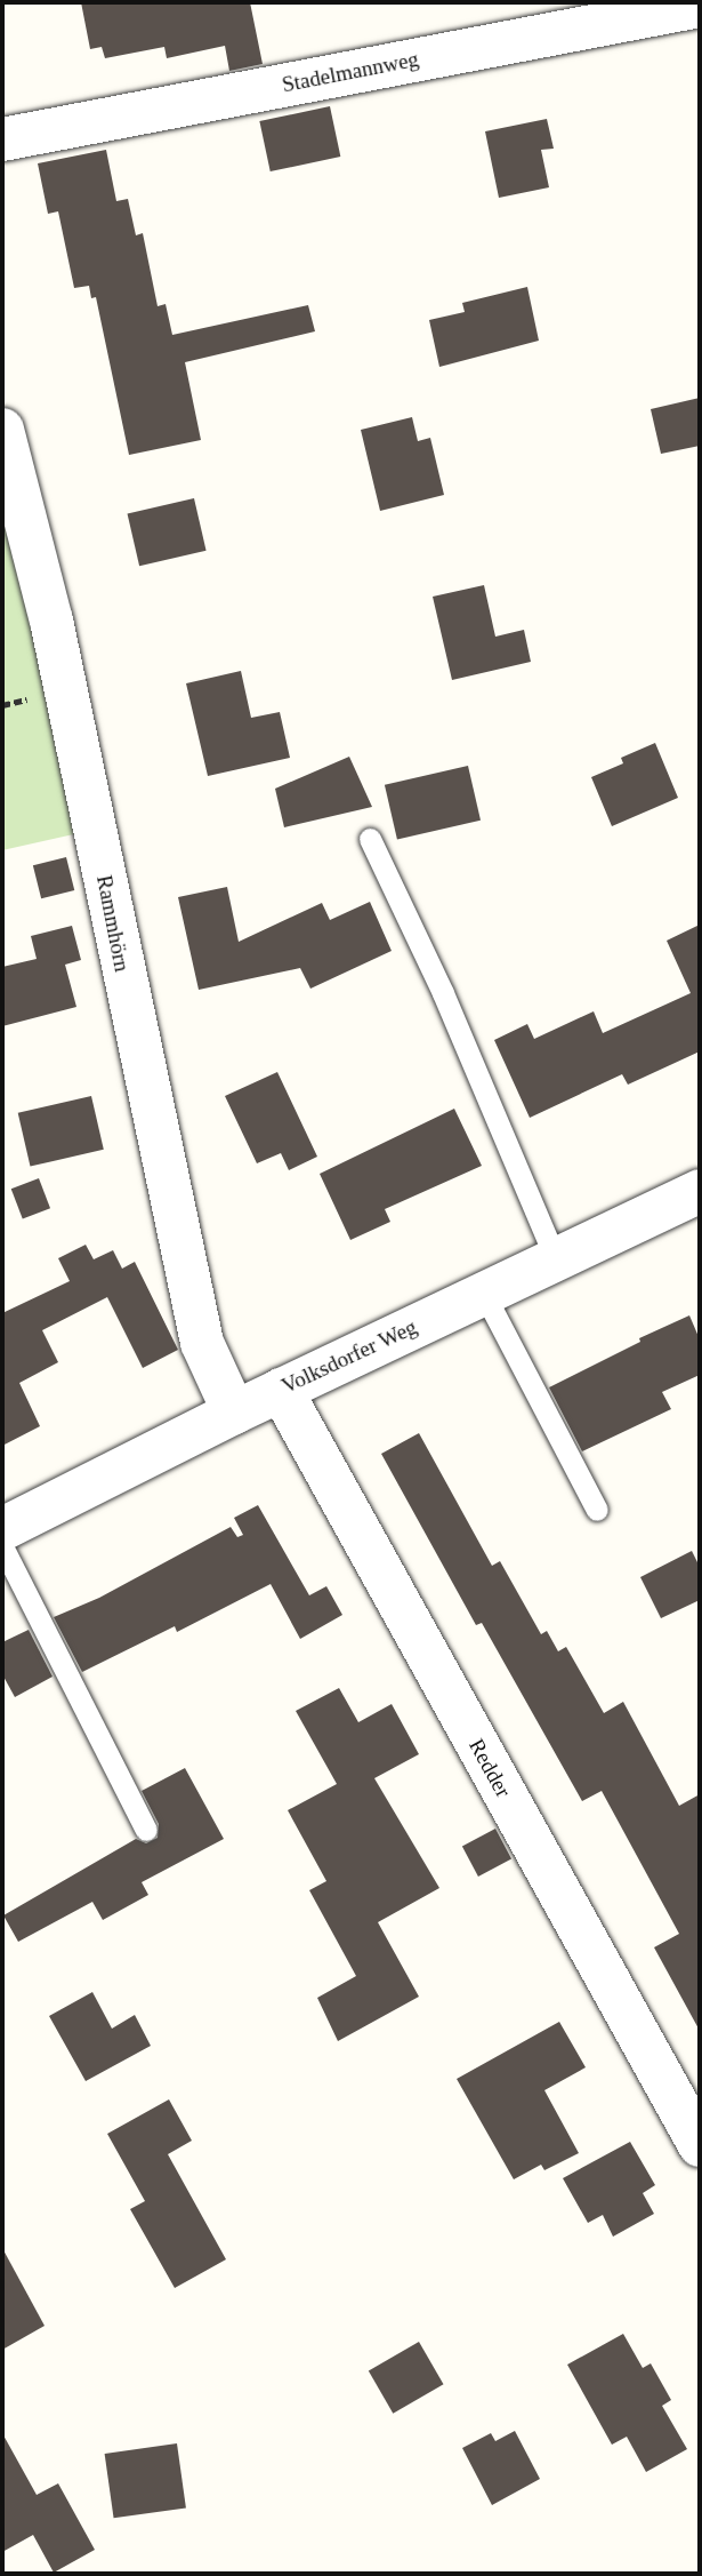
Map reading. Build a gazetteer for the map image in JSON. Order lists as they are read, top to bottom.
{
  "streets": {
    "street": [
      "Stadelmannweg",
      "Rammhörn",
      "Volksdorfer Weg",
      "Redder"
    ]
  },
  "crossings": [
    ["Rammhörn", "Volksdorfer Weg"],
    ["Volksdorfer Weg", "Redder"]
  ]
}
